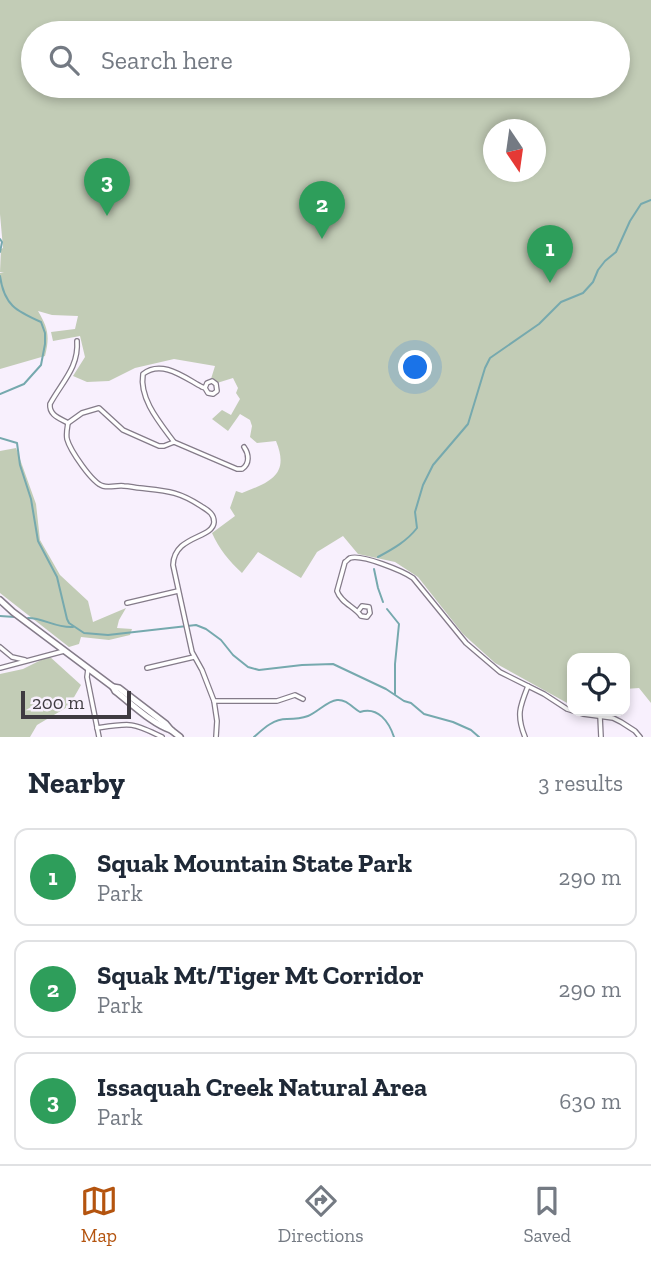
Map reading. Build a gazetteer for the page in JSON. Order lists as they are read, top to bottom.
{
  "scale_bar": "200 m",
  "north": "bottom",
  "page": {
    "search": "Search here",
    "pins": ["3", "2", "1"],
    "scale": "200 m",
    "heading": ["Nearby", "3 results"],
    "list": [
      {
        "mark": "1",
        "name": "Squak Mountain State Park",
        "note": "Park",
        "value": "290 m"
      },
      {
        "mark": "2",
        "name": "Squak Mt/Tiger Mt Corridor",
        "note": "Park",
        "value": "290 m"
      },
      {
        "mark": "3",
        "name": "Issaquah Creek Natural Area",
        "note": "Park",
        "value": "630 m"
      }
    ],
    "nav": ["Map", "Directions", "Saved"]
  }
}
